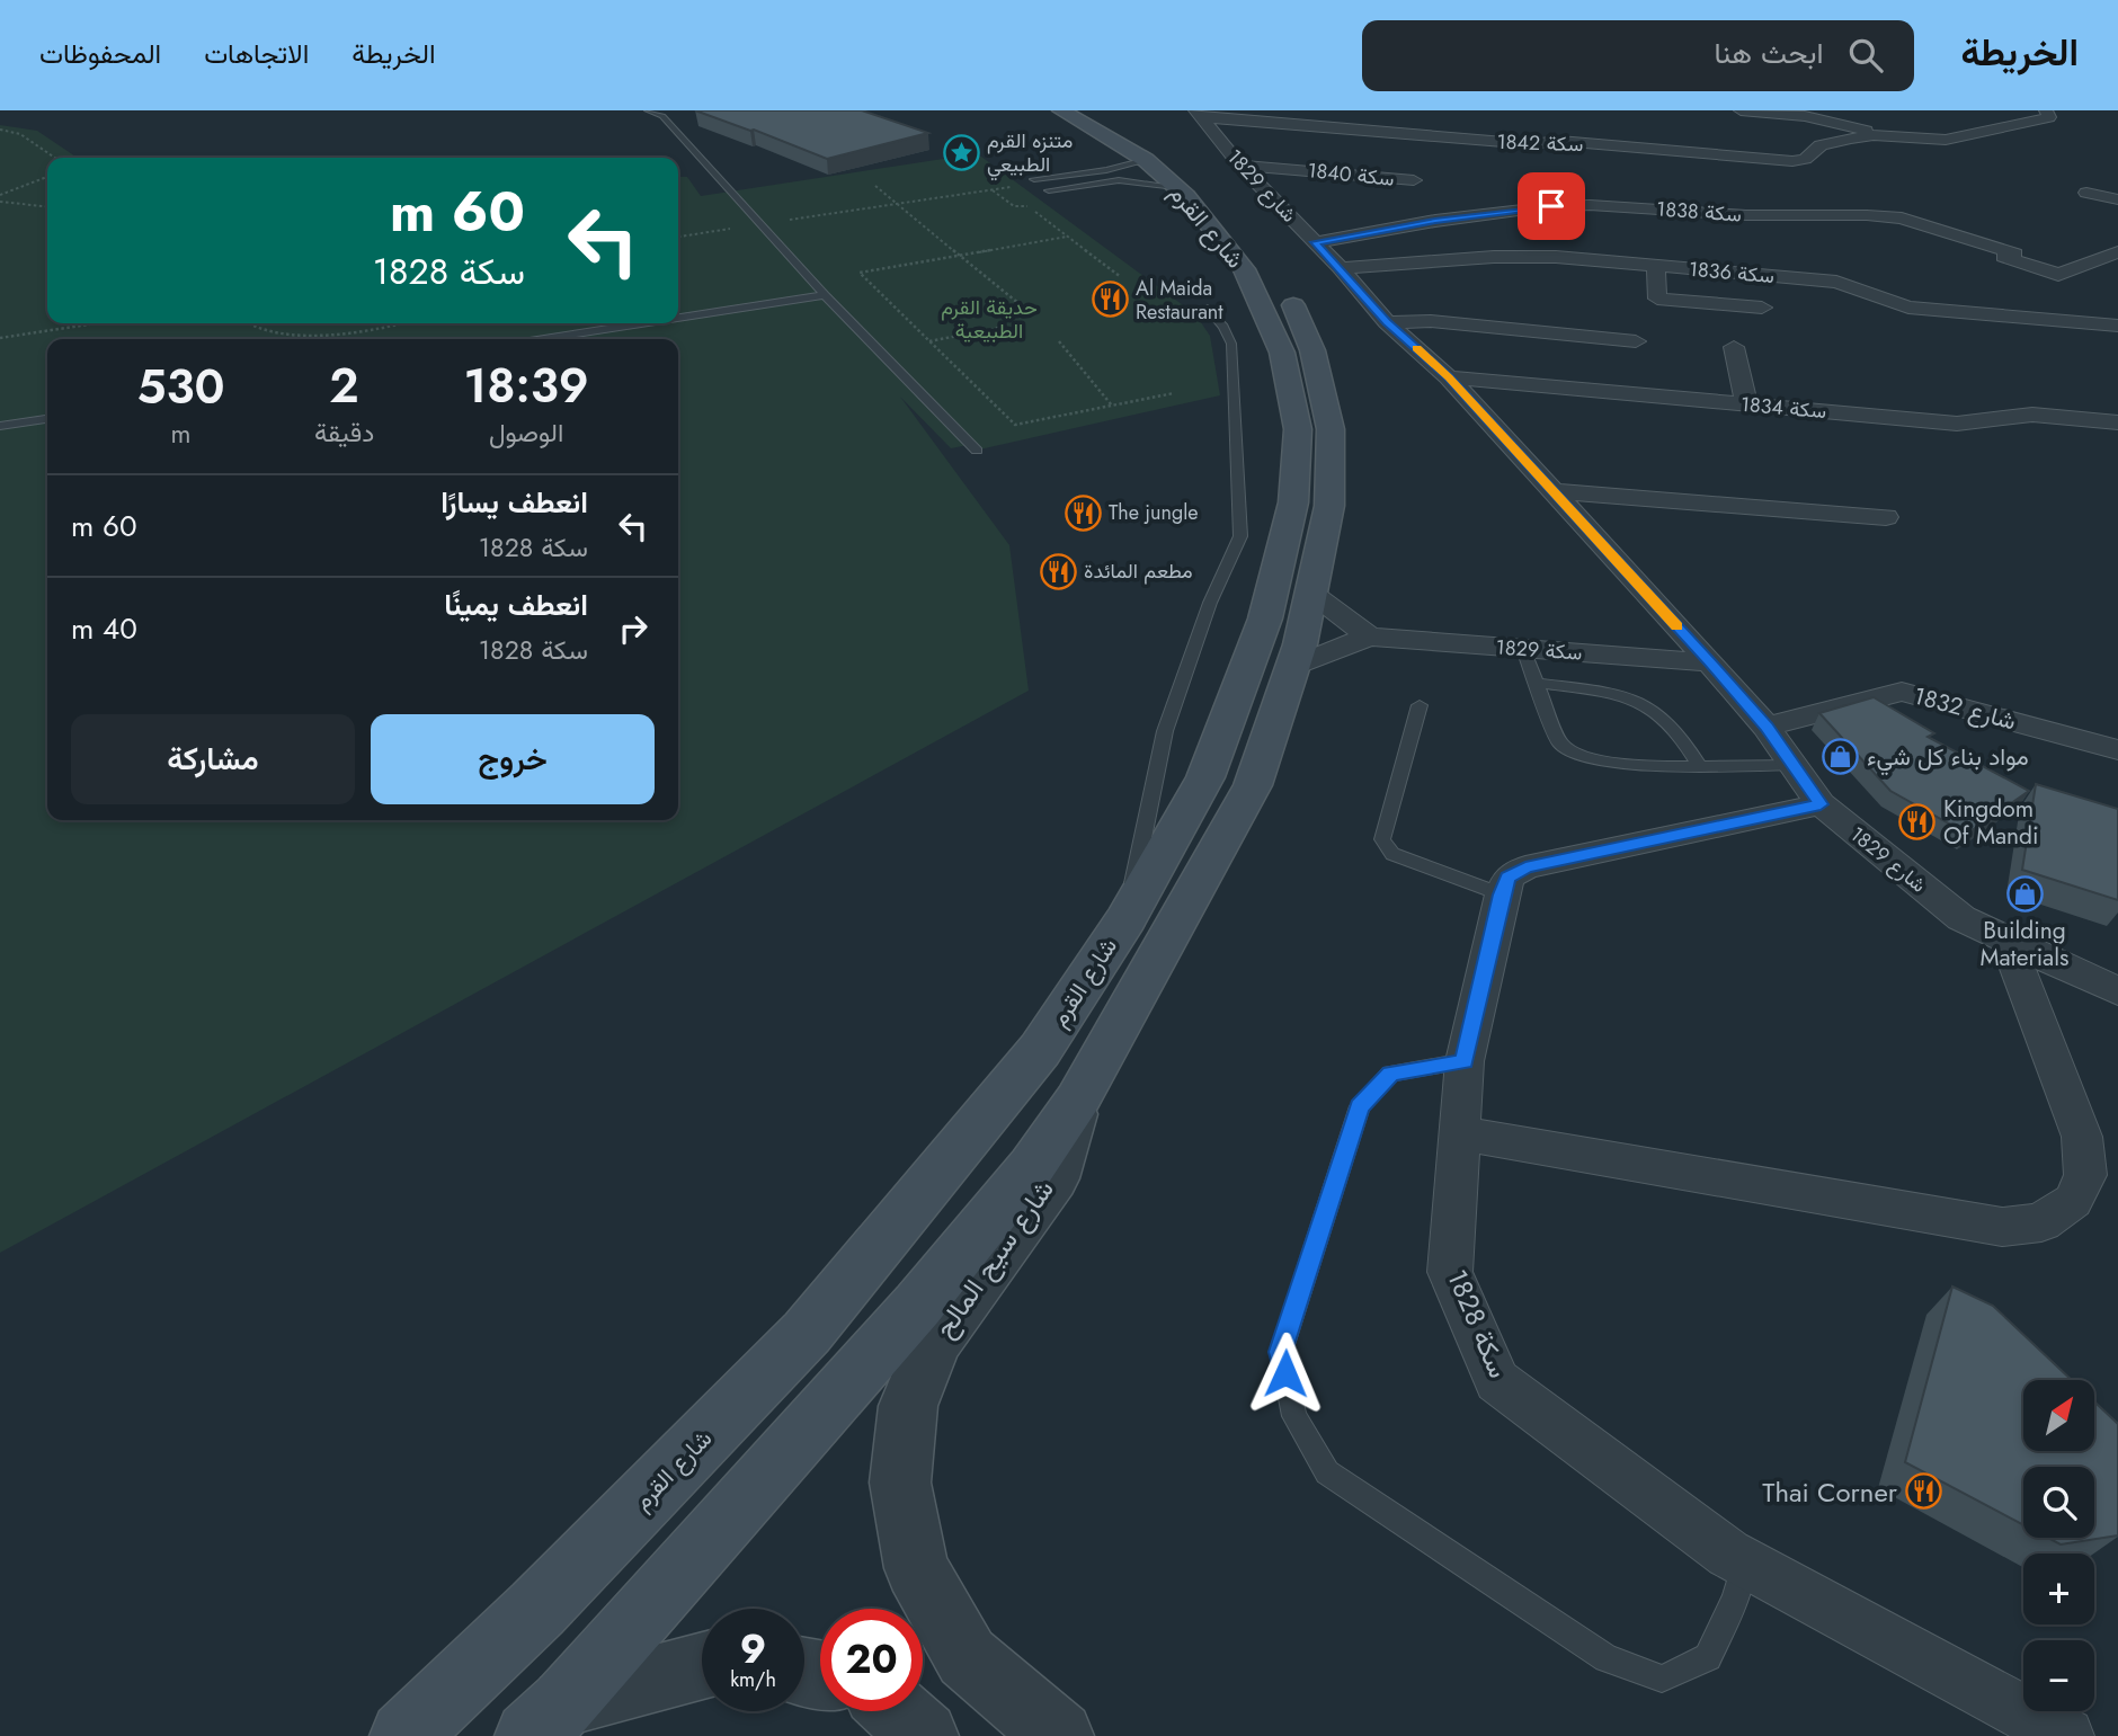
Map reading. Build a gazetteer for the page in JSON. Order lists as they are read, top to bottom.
{
  "streets": {
    "main road": ["شارع القرم"],
    "street": [
      "سكة 1842",
      "سكة 1840",
      "1829 شارع",
      "1838 سكة",
      "سكة 1836",
      "سكة 1834",
      "سكة 1829",
      "1832 شارع",
      "شارع سيح المالح",
      "سكة 1828"
    ]
  },
  "crossings": [
    ["سكة 1842", "1829 شارع"],
    ["سكة 1840", "1829 شارع"],
    ["1829 شارع", "1838 سكة"],
    ["1829 شارع", "سكة 1836"],
    ["1829 شارع", "سكة 1834"],
    ["1829 شارع", "سكة 1829"],
    ["1829 شارع", "1832 شارع"],
    ["شارع القرم", "سكة 1829"],
    ["شارع القرم", "شارع سيح المالح"]
  ],
  "parks": ["حديقة القرم الطبيعية"],
  "places": {
    "place": ["متنزه القرم الطبيعي"],
    "restaurant": [
      "Al Maida Restaurant",
      "The jungle",
      "مطعم المائدة",
      "Kingdom Of Mandi",
      "Thai Corner"
    ],
    "shop": ["مواد بناء كل شيء", "Building Materials"]
  },
  "north": "top right",
  "page": {
    "header": "الخريطة",
    "search": "ابحث هنا",
    "nav": ["الخريطة", "الاتجاهات", "المحفوظات"],
    "turn": ["60 m", "سكة 1828"],
    "eta": [
      "18:39",
      "الوصول",
      "2",
      "دقيقة",
      "530",
      "m"
    ],
    "list": [
      {
        "name": "انعطف يسارًا",
        "note": "سكة 1828",
        "value": "60 m"
      },
      {
        "name": "انعطف يمينًا",
        "note": "سكة 1828",
        "value": "40 m"
      }
    ],
    "buttons": ["خروج", "مشاركة"],
    "map_buttons": ["+", "−"],
    "speed": "9 km/h",
    "limit": "20"
  }
}
